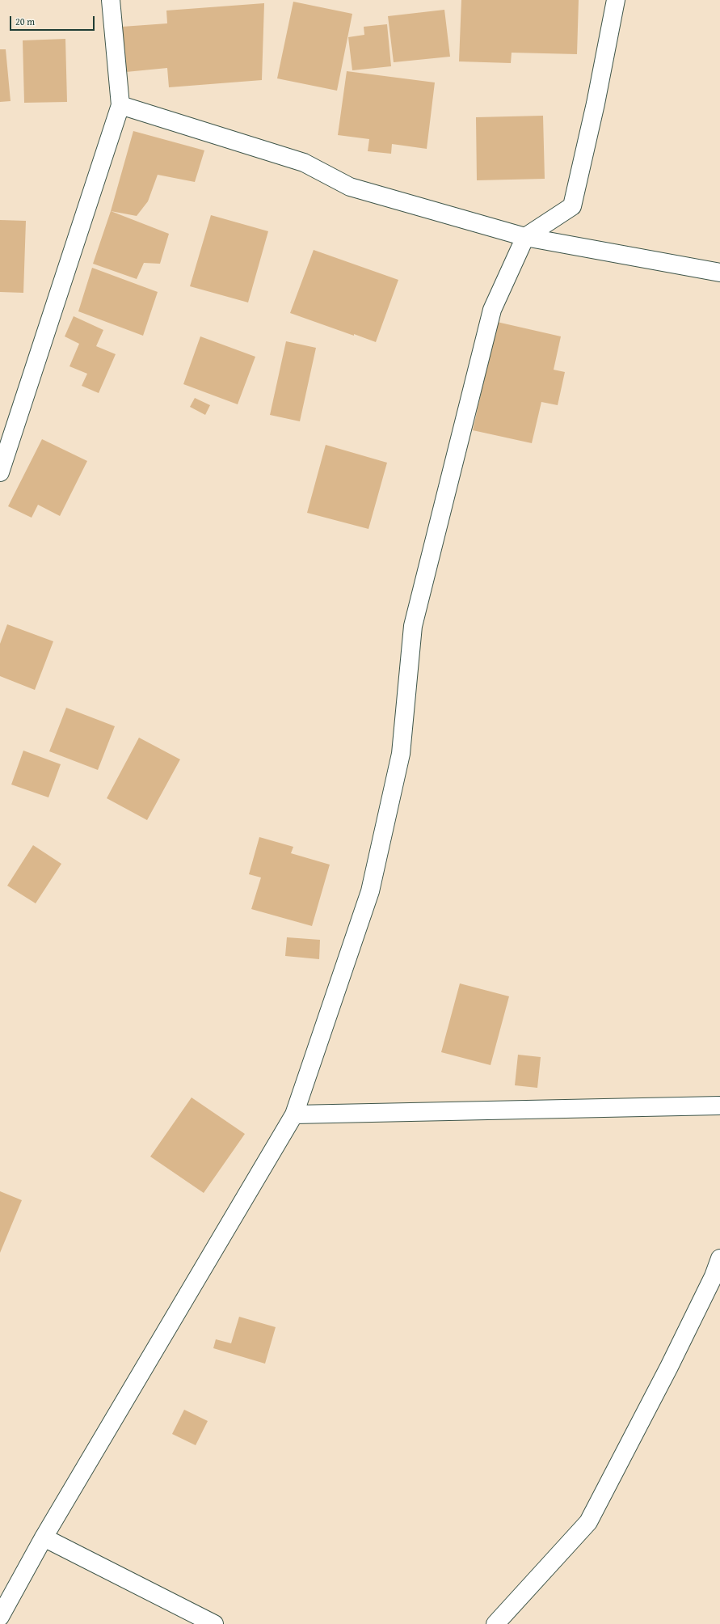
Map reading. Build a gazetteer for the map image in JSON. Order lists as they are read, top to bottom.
{
  "scale_bar": "20 m"
}
